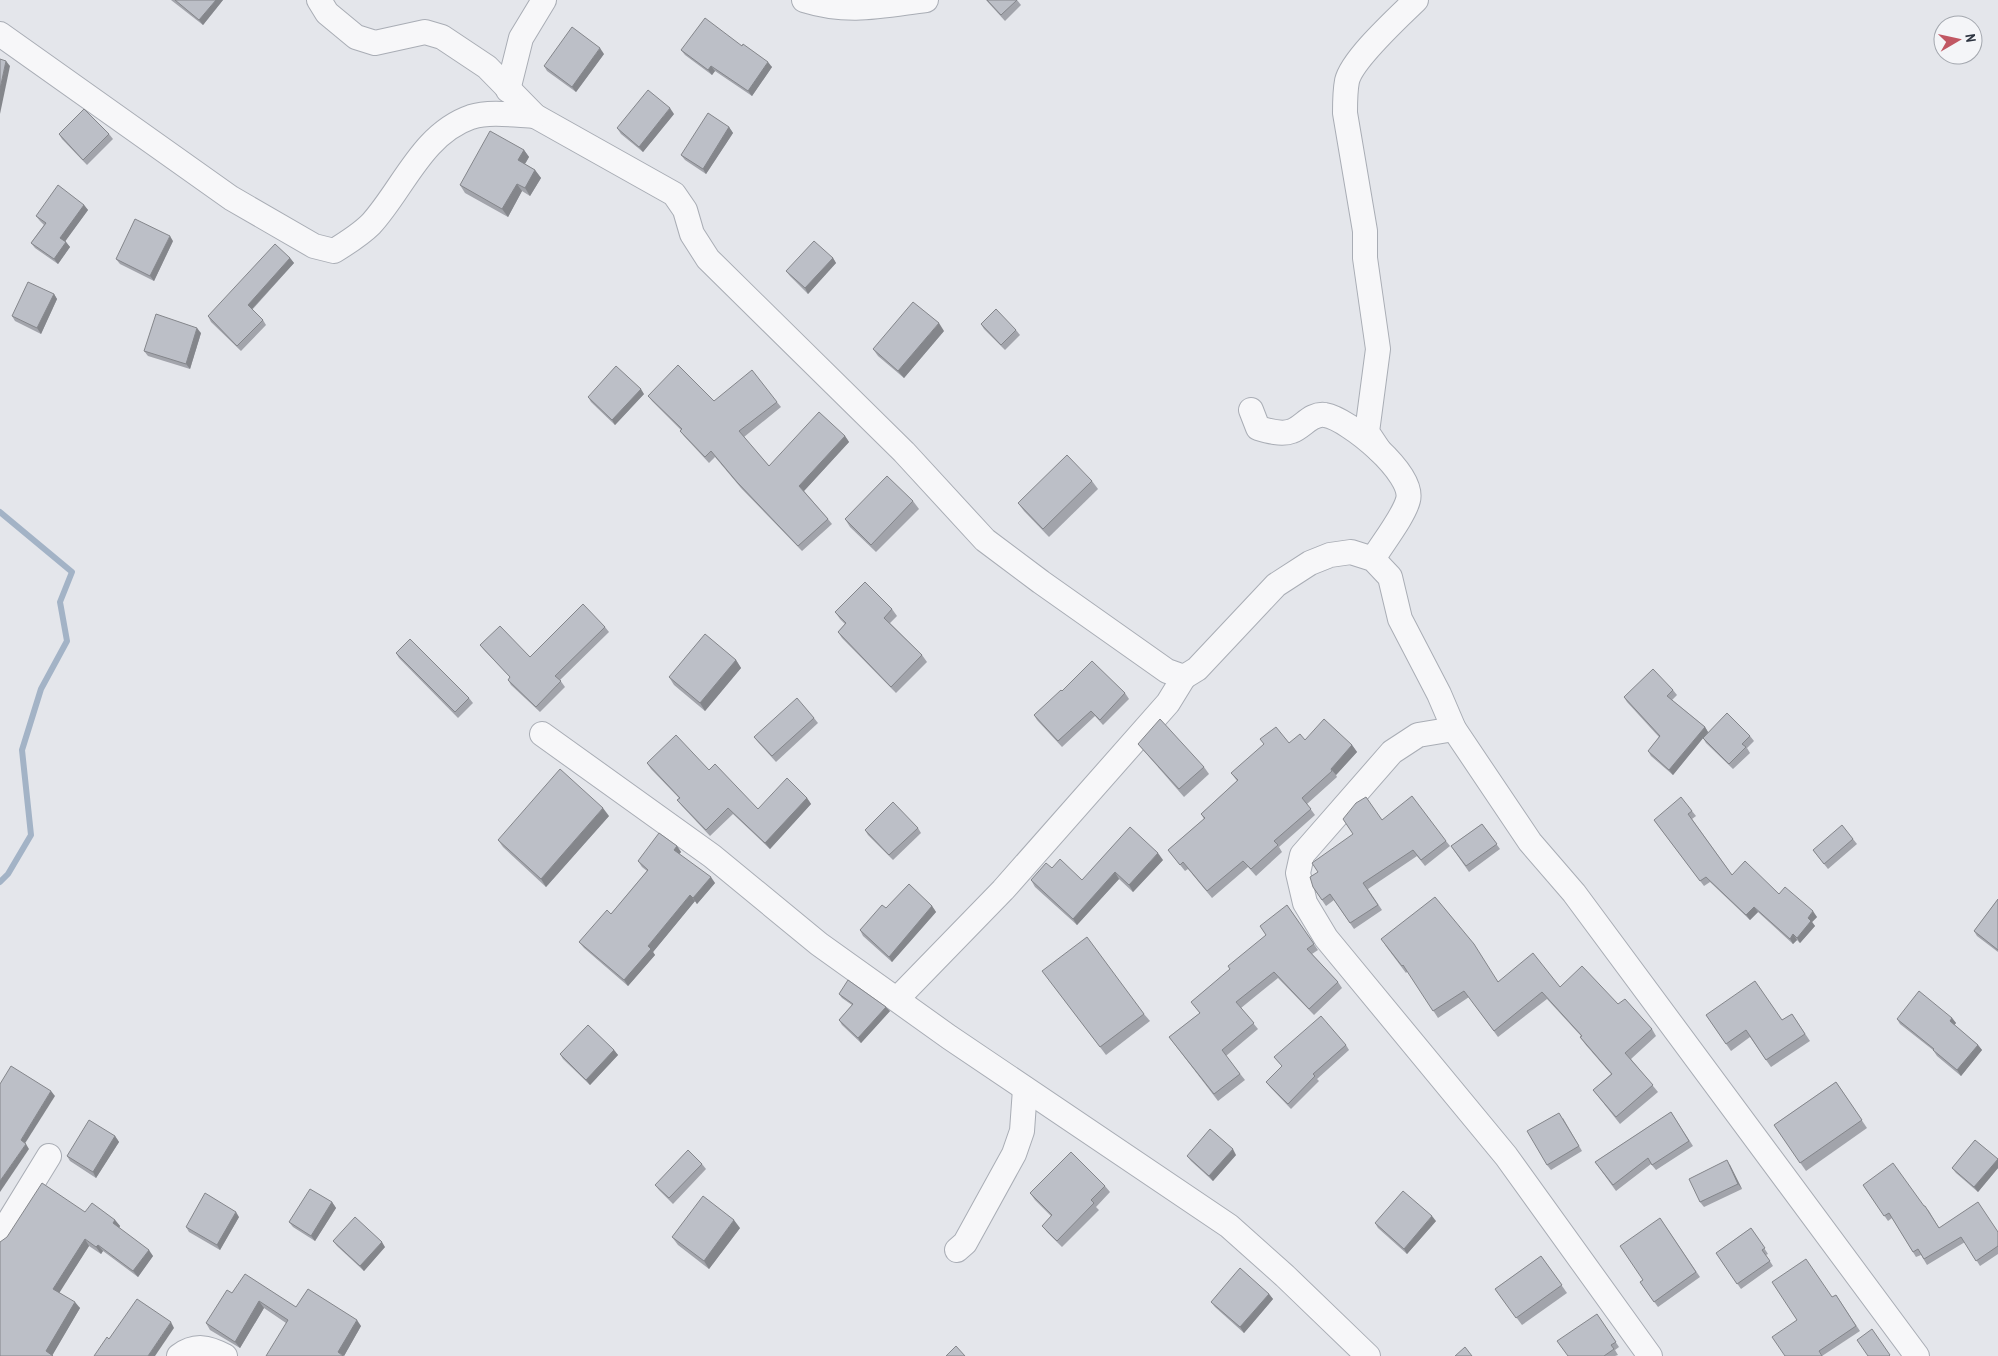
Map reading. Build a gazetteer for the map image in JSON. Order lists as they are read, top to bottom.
{
  "north": "right"
}
